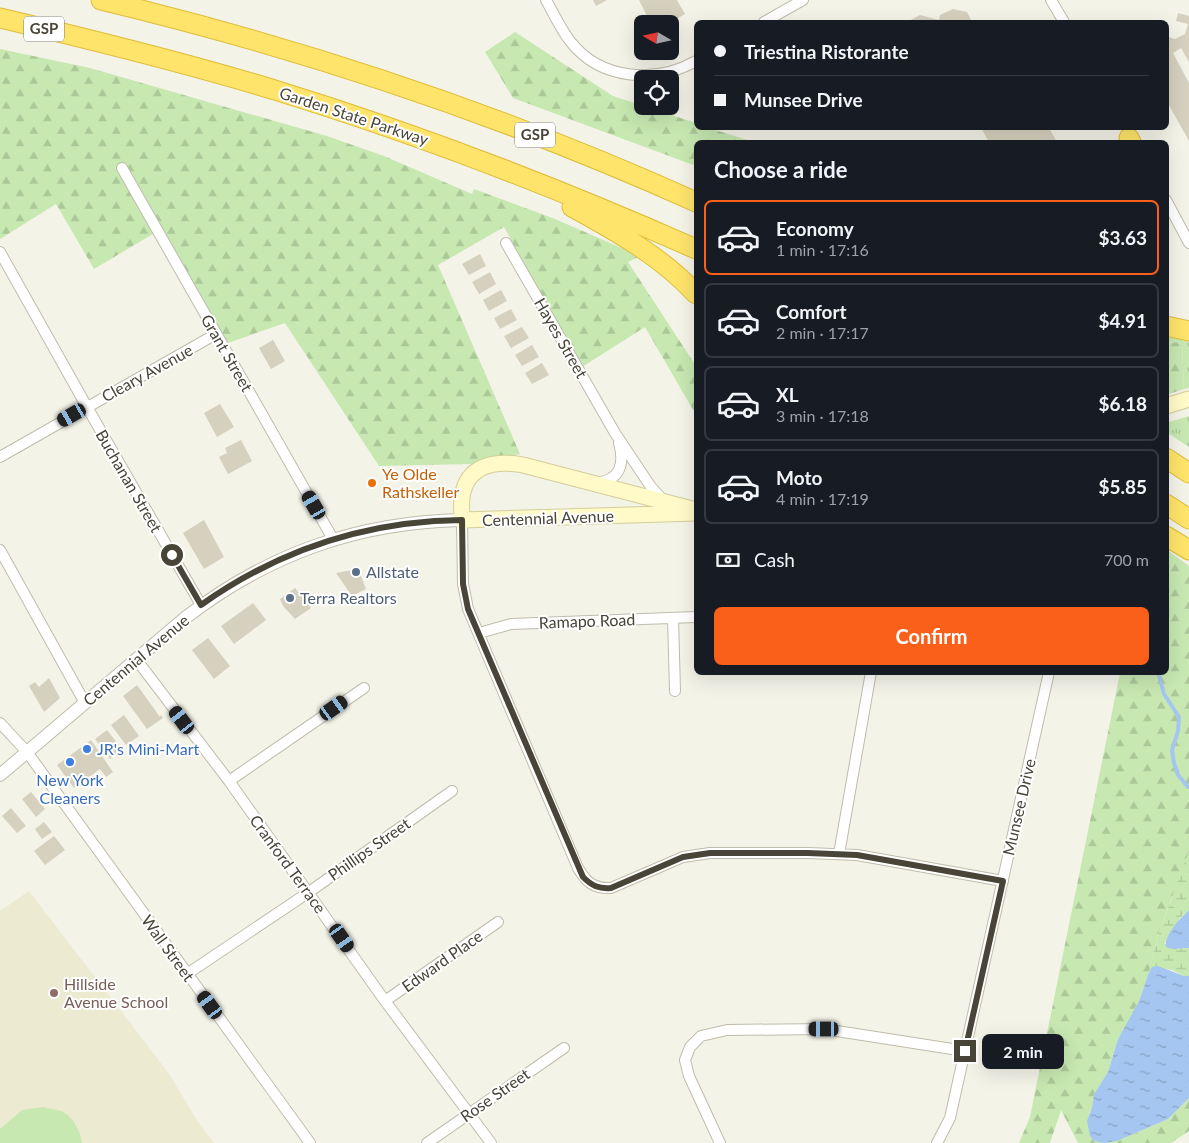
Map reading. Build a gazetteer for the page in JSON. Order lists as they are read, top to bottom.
{
  "streets": {
    "highway": ["GSP", "Garden State Parkway"],
    "main road": ["Centennial Avenue"],
    "street": [
      "Hayes Street",
      "Grant Street",
      "Cleary Avenue",
      "Buchanan Street",
      "Ramapo Road",
      "Munsee Drive",
      "Phillips Street",
      "Cranford Terrace",
      "Wall Street",
      "Edward Place",
      "Rose Street"
    ]
  },
  "crossings": [
    ["Grant Street", "Cleary Avenue"],
    ["Grant Street", "Centennial Avenue"],
    ["Cleary Avenue", "Buchanan Street"],
    ["Buchanan Street", "Centennial Avenue"],
    ["Centennial Avenue", "Cranford Terrace"],
    ["Centennial Avenue", "Wall Street"],
    ["Phillips Street", "Cranford Terrace"],
    ["Phillips Street", "Wall Street"],
    ["Cranford Terrace", "Edward Place"],
    ["Cranford Terrace", "Rose Street"]
  ],
  "places": [
    "Ye Olde Rathskeller",
    "Allstate",
    "Terra Realtors",
    "JR's Mini-Mart",
    "New York Cleaners",
    "Hillside Avenue School"
  ],
  "north": "left",
  "page": {
    "banner": ["Triestina Ristorante", "Munsee Drive"],
    "heading": "Choose a ride",
    "list": [
      {
        "name": "Economy",
        "note": "1 min · 17:16",
        "value": "$3.63"
      },
      {
        "name": "Comfort",
        "note": "2 min · 17:17",
        "value": "$4.91"
      },
      {
        "name": "XL",
        "note": "3 min · 17:18",
        "value": "$6.18"
      },
      {
        "name": "Moto",
        "note": "4 min · 17:19",
        "value": "$5.85"
      }
    ],
    "pay": ["Cash", "700 m"],
    "buttons": "Confirm",
    "bubble": "2 min"
  }
}
